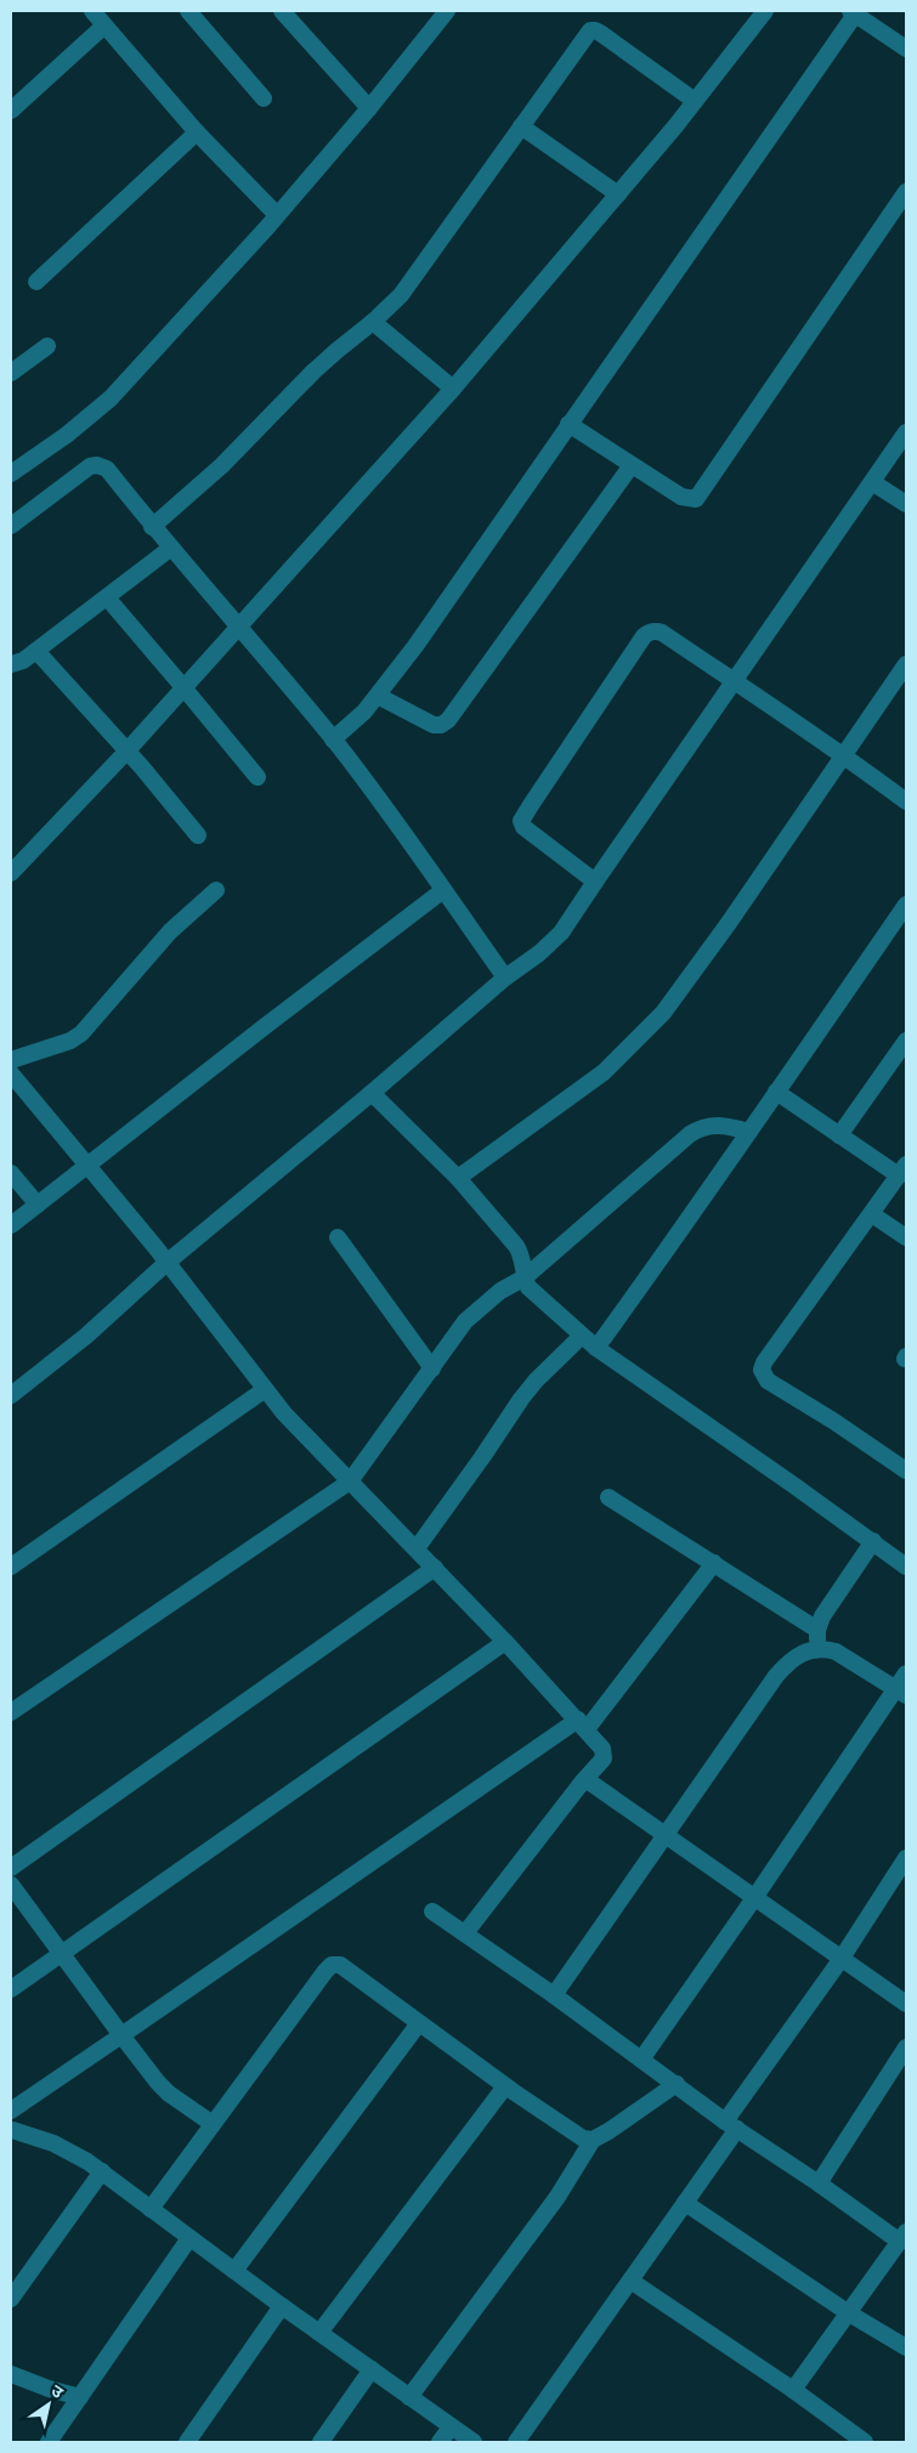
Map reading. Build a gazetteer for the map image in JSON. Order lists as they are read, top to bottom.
{
  "north": "top right"
}
